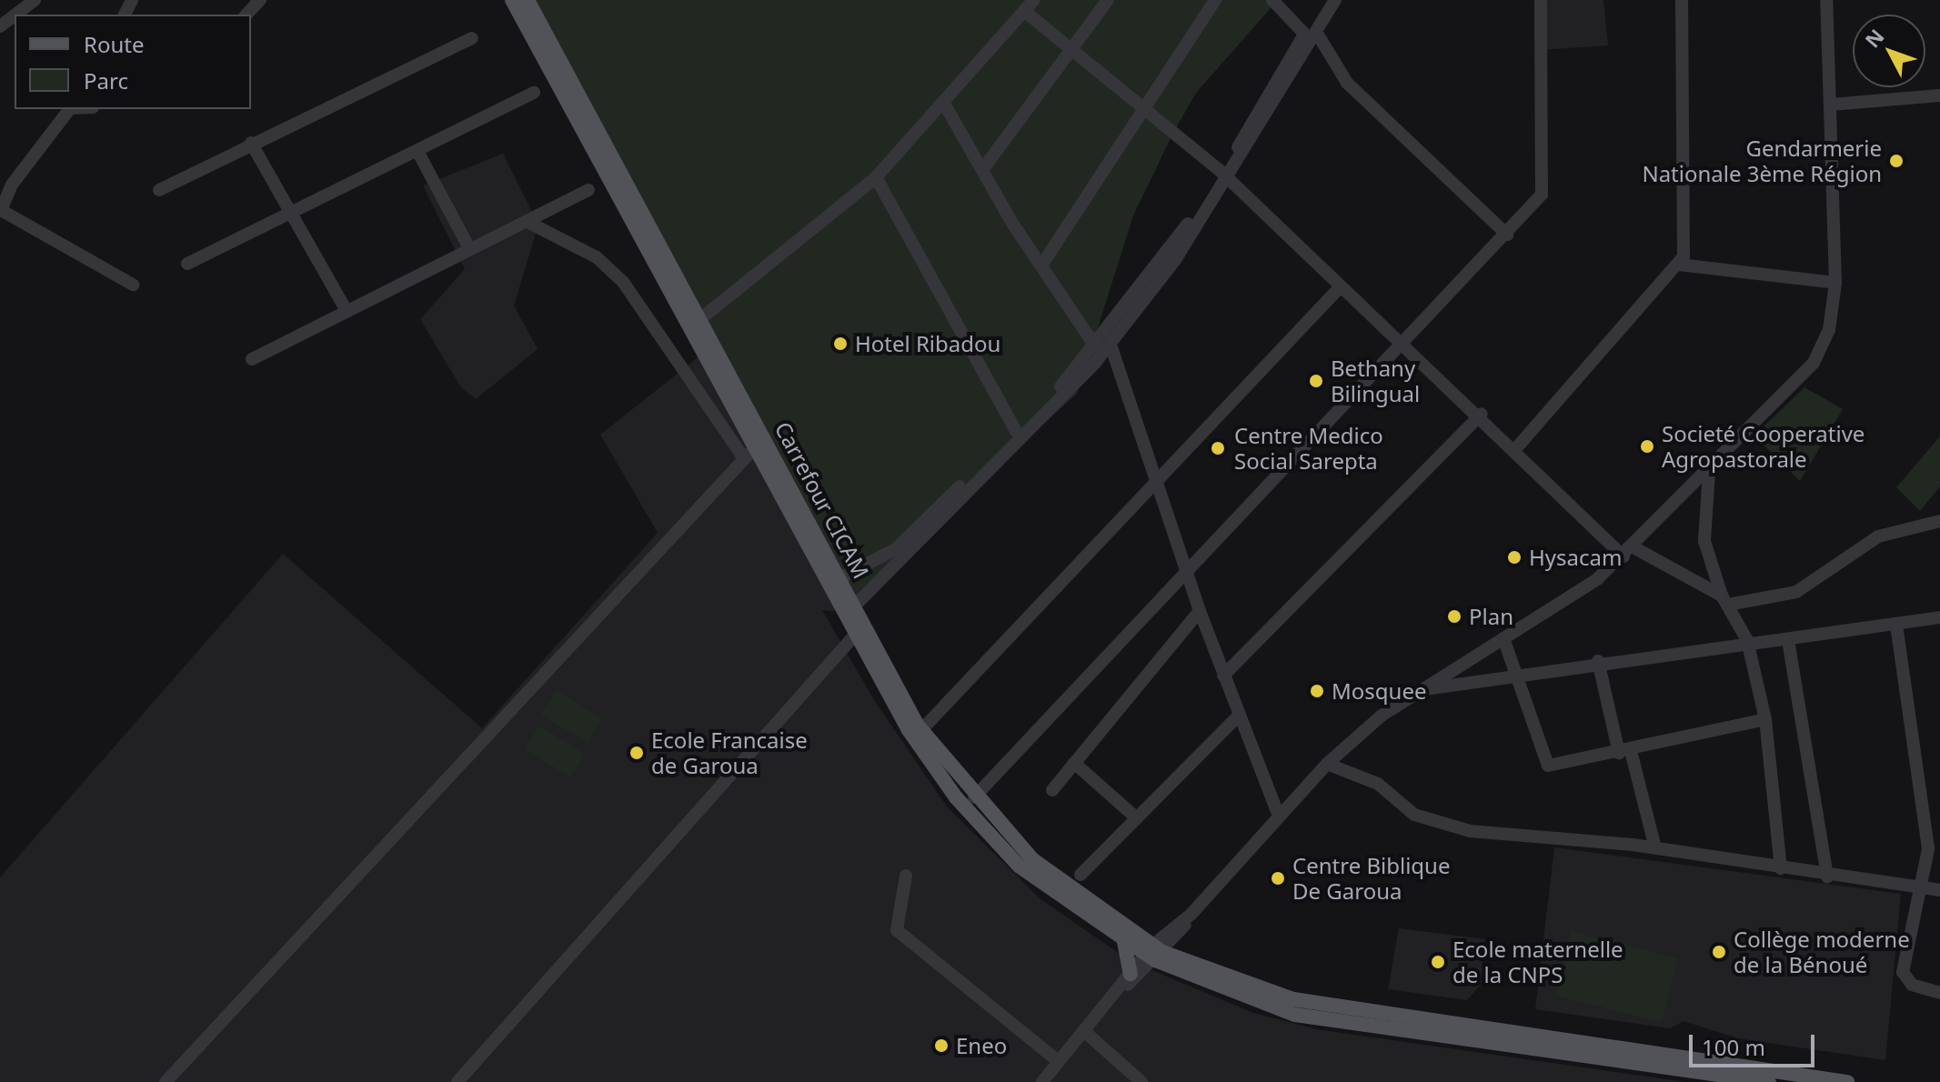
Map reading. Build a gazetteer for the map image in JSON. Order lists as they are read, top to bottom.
{
  "streets": {
    "main road": ["Carrefour CICAM"]
  },
  "places": [
    "Gendarmerie Nationale 3ème Région",
    "Hotel Ribadou",
    "Bethany Bilingual",
    "Societé Cooperative Agropastorale",
    "Centre Medico Social Sarepta",
    "Hysacam",
    "Plan",
    "Mosquee",
    "Ecole Francaise de Garoua",
    "Centre Biblique De Garoua",
    "Collège moderne de la Bénoué",
    "Ecole maternelle de la CNPS",
    "Eneo"
  ],
  "legend": ["Route", "Parc"],
  "scale_bar": "100 m",
  "north": "top left"
}
